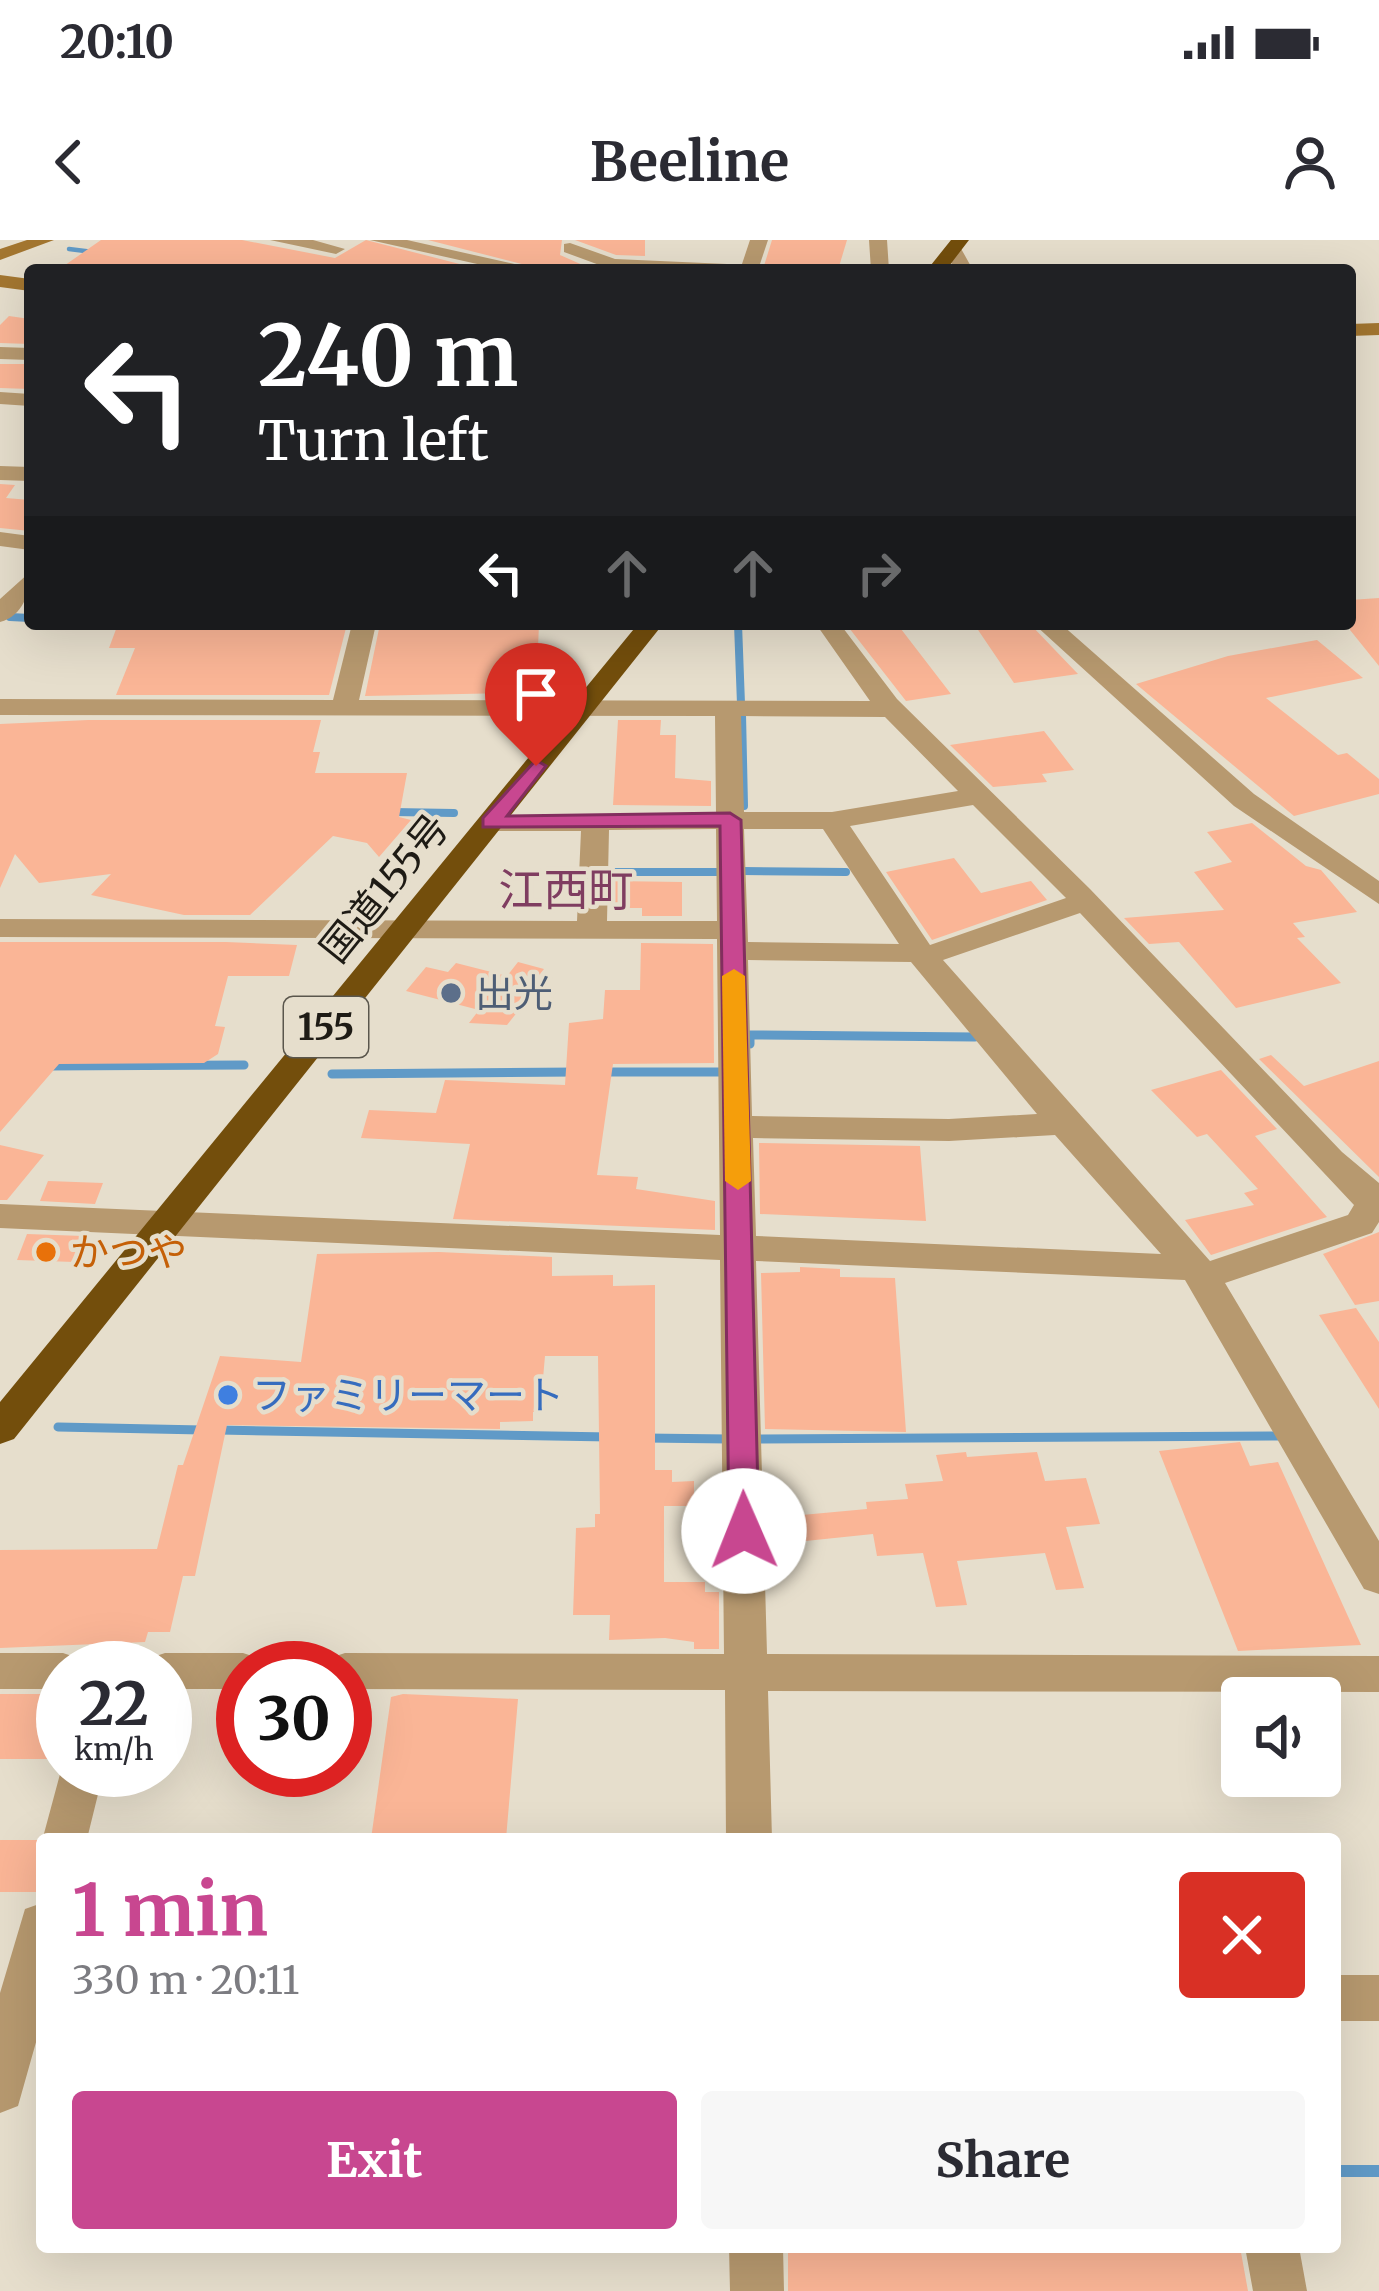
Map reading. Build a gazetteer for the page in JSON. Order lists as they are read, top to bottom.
{
  "streets": {
    "highway": ["国道155号", "155"]
  },
  "districts": ["江西町"],
  "places": ["出光", "かつや", "ファミリーマート"],
  "page": {
    "status": "20:10",
    "header": "Beeline",
    "turn": ["240 m", "Turn left"],
    "speed": "22 km/h",
    "limit": "30",
    "heading": ["1 min", "330 m · 20:11"],
    "buttons": ["Exit", "Share"]
  }
}
